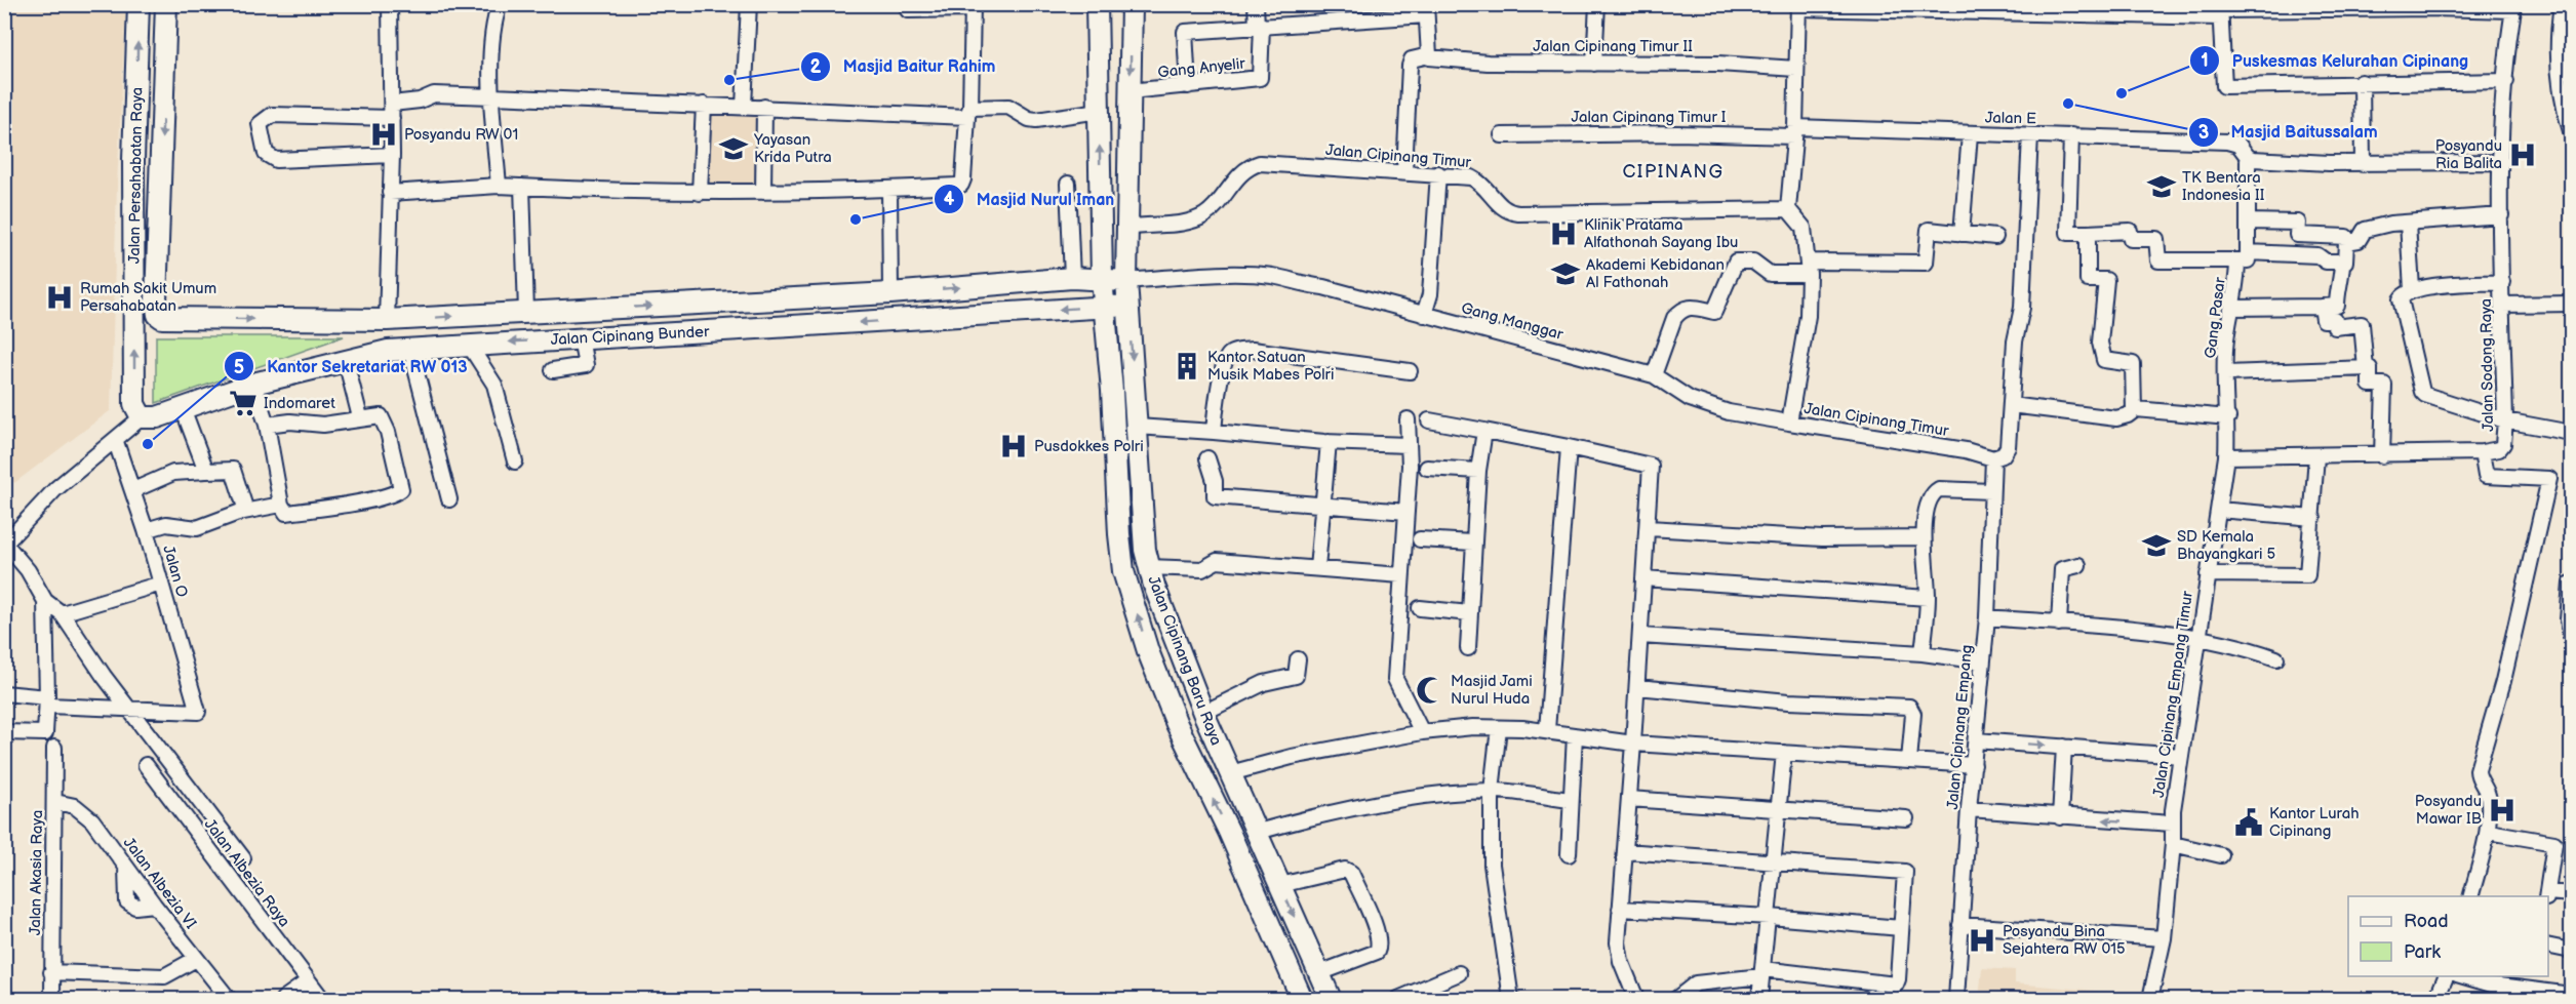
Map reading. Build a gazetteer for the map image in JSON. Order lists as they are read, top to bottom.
{
  "streets": {
    "street": [
      "Jalan Cipinang Timur II",
      "Gang Anyelir",
      "Jalan Cipinang Timur I",
      "Jalan E",
      "Jalan Cipinang Timur",
      "Jalan Persahabatan Raya",
      "Gang Pasar",
      "Gang Manggar",
      "Jalan Cipinang Bunder",
      "Jalan Sodong Raya",
      "Jalan O",
      "Jalan Cipinang Baru Raya",
      "Jalan Cipinang Empang Timur",
      "Jalan Cipinang Empang",
      "Jalan Akasia Raya",
      "Jalan Albezia Raya",
      "Jalan Albezia VI"
    ]
  },
  "crossings": [
    ["Gang Anyelir", "Jalan Cipinang Baru Raya"],
    ["Jalan Cipinang Timur I", "Jalan E"],
    ["Jalan E", "Gang Pasar"],
    ["Jalan Cipinang Timur", "Gang Manggar"],
    ["Jalan Cipinang Timur", "Jalan Cipinang Baru Raya"],
    ["Jalan Cipinang Timur", "Jalan Cipinang Empang"],
    ["Jalan Persahabatan Raya", "Jalan Cipinang Bunder"],
    ["Gang Pasar", "Jalan Sodong Raya"],
    ["Gang Pasar", "Jalan Cipinang Empang Timur"],
    ["Gang Manggar", "Jalan Cipinang Bunder"],
    ["Gang Manggar", "Jalan Cipinang Baru Raya"],
    ["Jalan Cipinang Bunder", "Jalan Cipinang Baru Raya"],
    ["Jalan Sodong Raya", "Jalan Cipinang Empang Timur"],
    ["Jalan Akasia Raya", "Jalan Albezia VI"]
  ],
  "districts": ["CIPINANG"],
  "places": {
    "other": [
      "Masjid Baitur Rahim",
      "Puskesmas Kelurahan Cipinang",
      "Masjid Baitussalam",
      "Masjid Nurul Iman",
      "Kantor Sekretariat RW 013"
    ],
    "hospital": [
      "Posyandu RW 01",
      "Posyandu Ria Balita",
      "Klinik Pratama Alfathonah Sayang Ibu",
      "Rumah Sakit Umum Persahabatan",
      "Pusdokkes Polri",
      "Posyandu Mawar IB",
      "Posyandu Bina Sejahtera RW 015"
    ],
    "school or university": [
      "Yayasan Krida Putra",
      "TK Bentara Indonesia II",
      "Akademi Kebidanan Al Fathonah",
      "SD Kemala Bhayangkari 5"
    ],
    "building": ["Kantor Satuan Musik Mabes Polri"],
    "supermarket": ["Indomaret"],
    "mosque": ["Masjid Jami Nurul Huda"],
    "public building": ["Kantor Lurah Cipinang"]
  },
  "legend": ["Road", "Park"]
}
